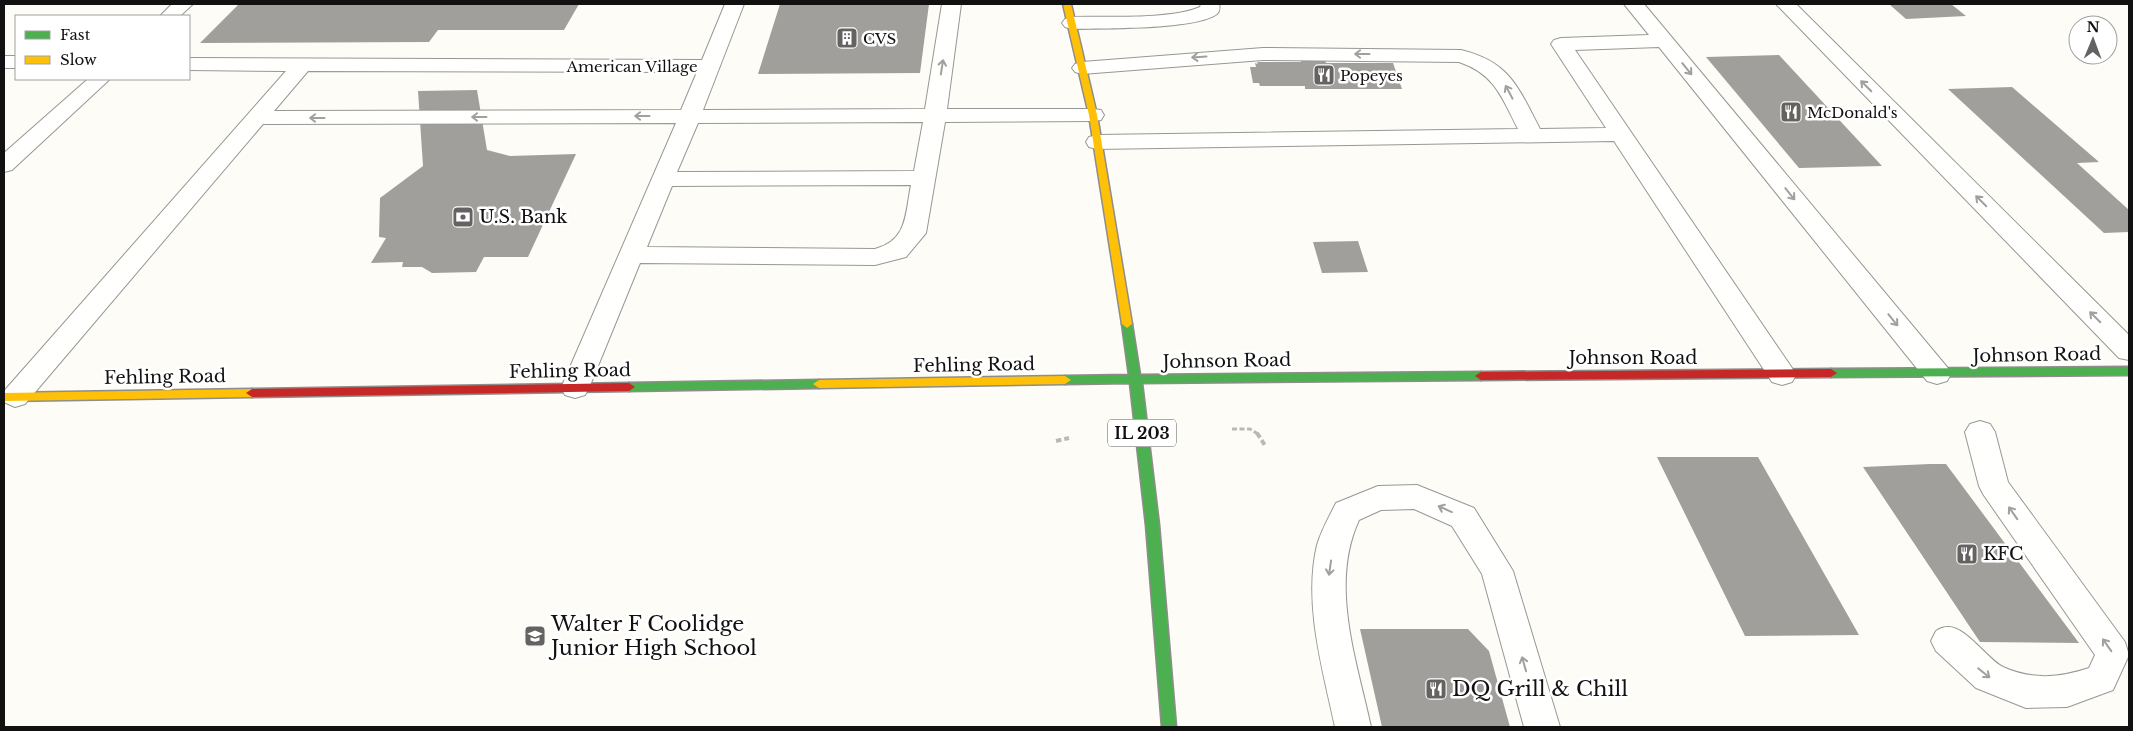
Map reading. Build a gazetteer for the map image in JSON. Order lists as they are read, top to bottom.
{
  "streets": {
    "street": ["Johnson Road", "Fehling Road", "IL 203"],
    "lane": ["American Village"]
  },
  "crossings": [
    ["American Village", "Fehling Road"],
    ["Johnson Road", "Fehling Road"],
    ["Johnson Road", "IL 203"],
    ["Fehling Road", "IL 203"]
  ],
  "places": {
    "building": ["CVS"],
    "restaurant": [
      "Popeyes",
      "McDonald's",
      "KFC",
      "DQ Grill & Chill"
    ],
    "bank": ["U.S. Bank"],
    "school or university": ["Walter F Coolidge Junior High School"]
  },
  "legend": ["Fast", "Slow"],
  "north": "top"
}
